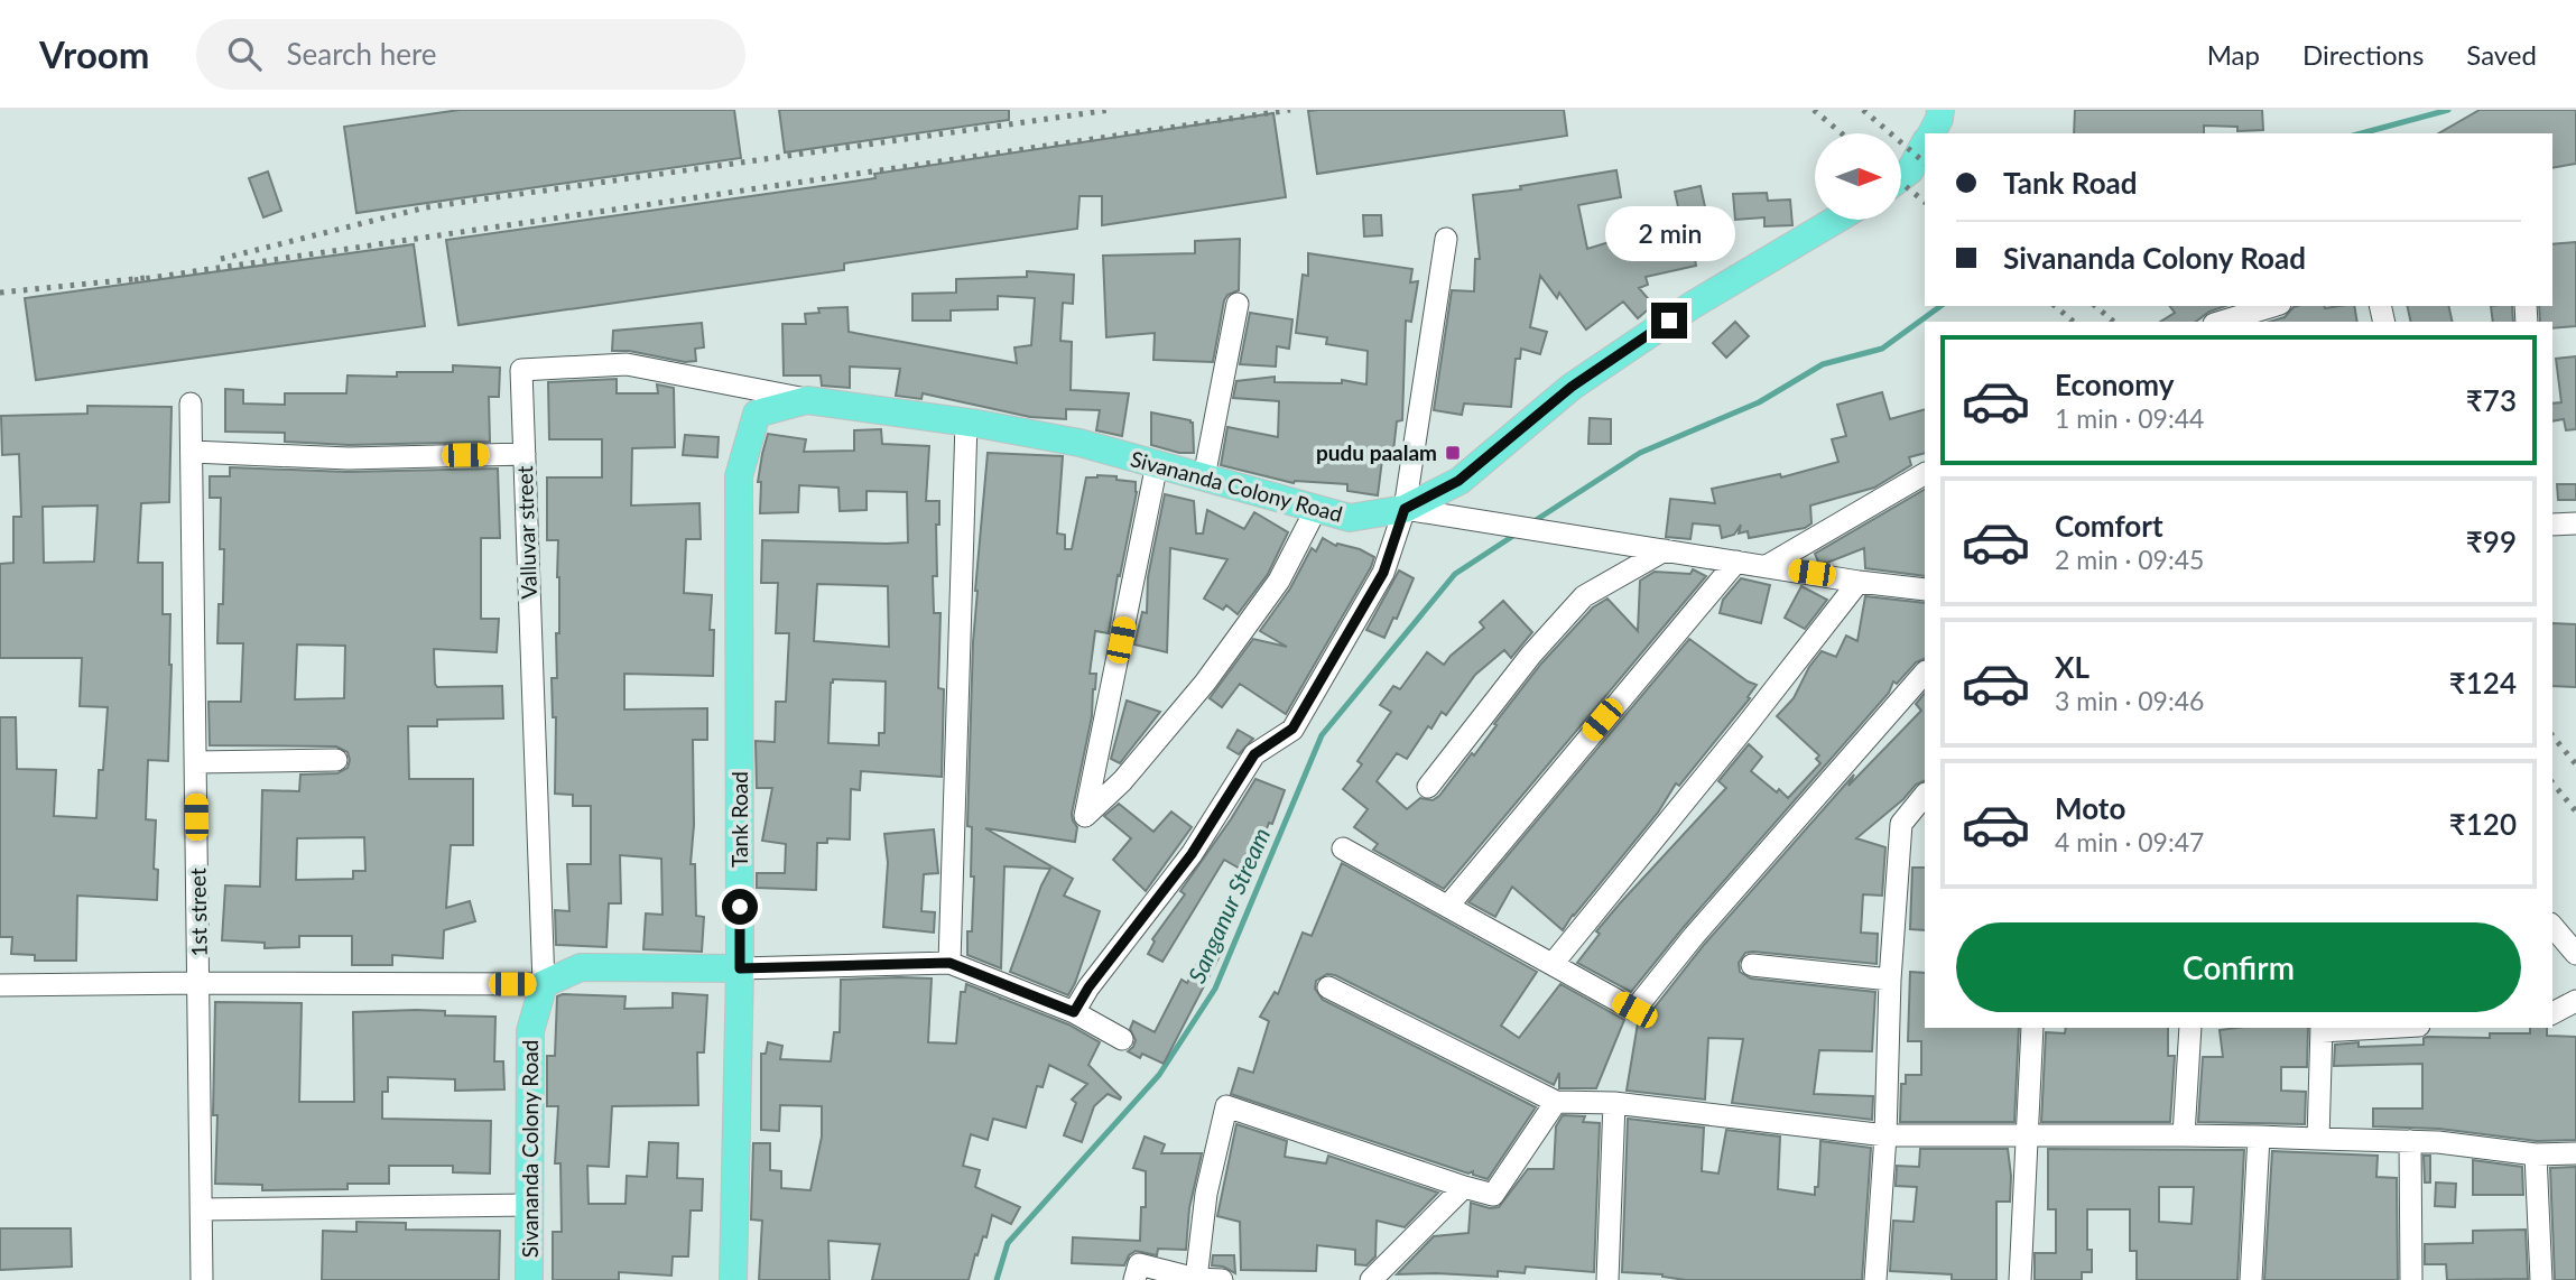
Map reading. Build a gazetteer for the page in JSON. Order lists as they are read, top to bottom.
{
  "streets": {
    "main road": ["Sivananda Colony Road", "Tank Road"],
    "street": ["Valluvar street", "1st street"]
  },
  "crossings": [
    ["Sivananda Colony Road", "Valluvar street"],
    ["Sivananda Colony Road", "Tank Road"],
    ["Valluvar street", "Tank Road"]
  ],
  "water": ["Sanganur Stream"],
  "places": {
    "transit": ["pudu paalam"]
  },
  "north": "right",
  "page": {
    "header": "Vroom",
    "search": "Search here",
    "nav": ["Map", "Directions", "Saved"],
    "banner": ["Tank Road", "Sivananda Colony Road"],
    "bubble": "2 min",
    "list": [
      {
        "name": "Economy",
        "note": "1 min · 09:44",
        "value": "₹73"
      },
      {
        "name": "Comfort",
        "note": "2 min · 09:45",
        "value": "₹99"
      },
      {
        "name": "XL",
        "note": "3 min · 09:46",
        "value": "₹124"
      },
      {
        "name": "Moto",
        "note": "4 min · 09:47",
        "value": "₹120"
      }
    ],
    "buttons": "Confirm"
  }
}
